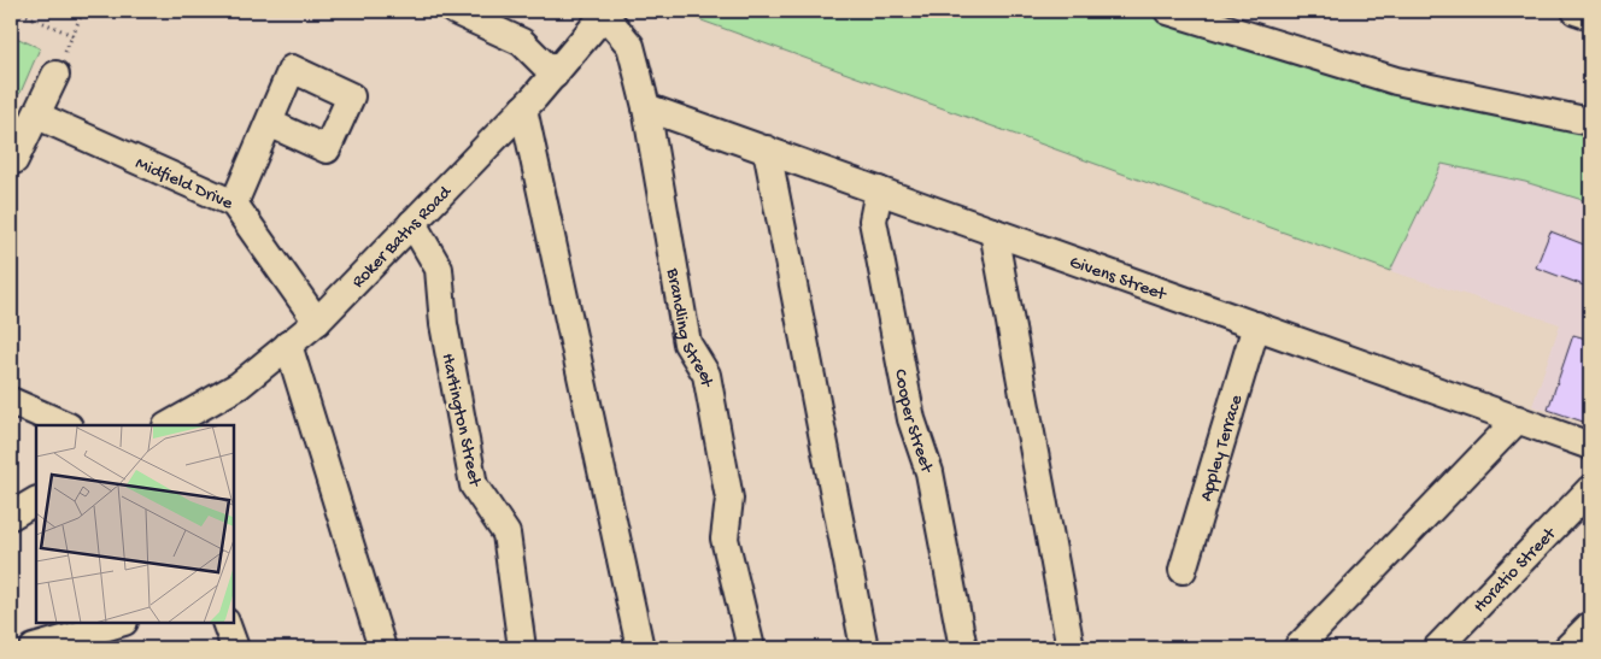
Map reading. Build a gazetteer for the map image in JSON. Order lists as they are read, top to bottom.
{
  "streets": {
    "street": [
      "Midfield Drive",
      "Roker Baths Road",
      "Givens Street",
      "Brandling Street",
      "Hartington Street",
      "Cooper Street",
      "Appley Terrace",
      "Horatio Street"
    ]
  },
  "crossings": [
    ["Midfield Drive", "Roker Baths Road"],
    ["Roker Baths Road", "Brandling Street"],
    ["Roker Baths Road", "Hartington Street"],
    ["Givens Street", "Brandling Street"],
    ["Givens Street", "Cooper Street"],
    ["Givens Street", "Appley Terrace"]
  ]
}
